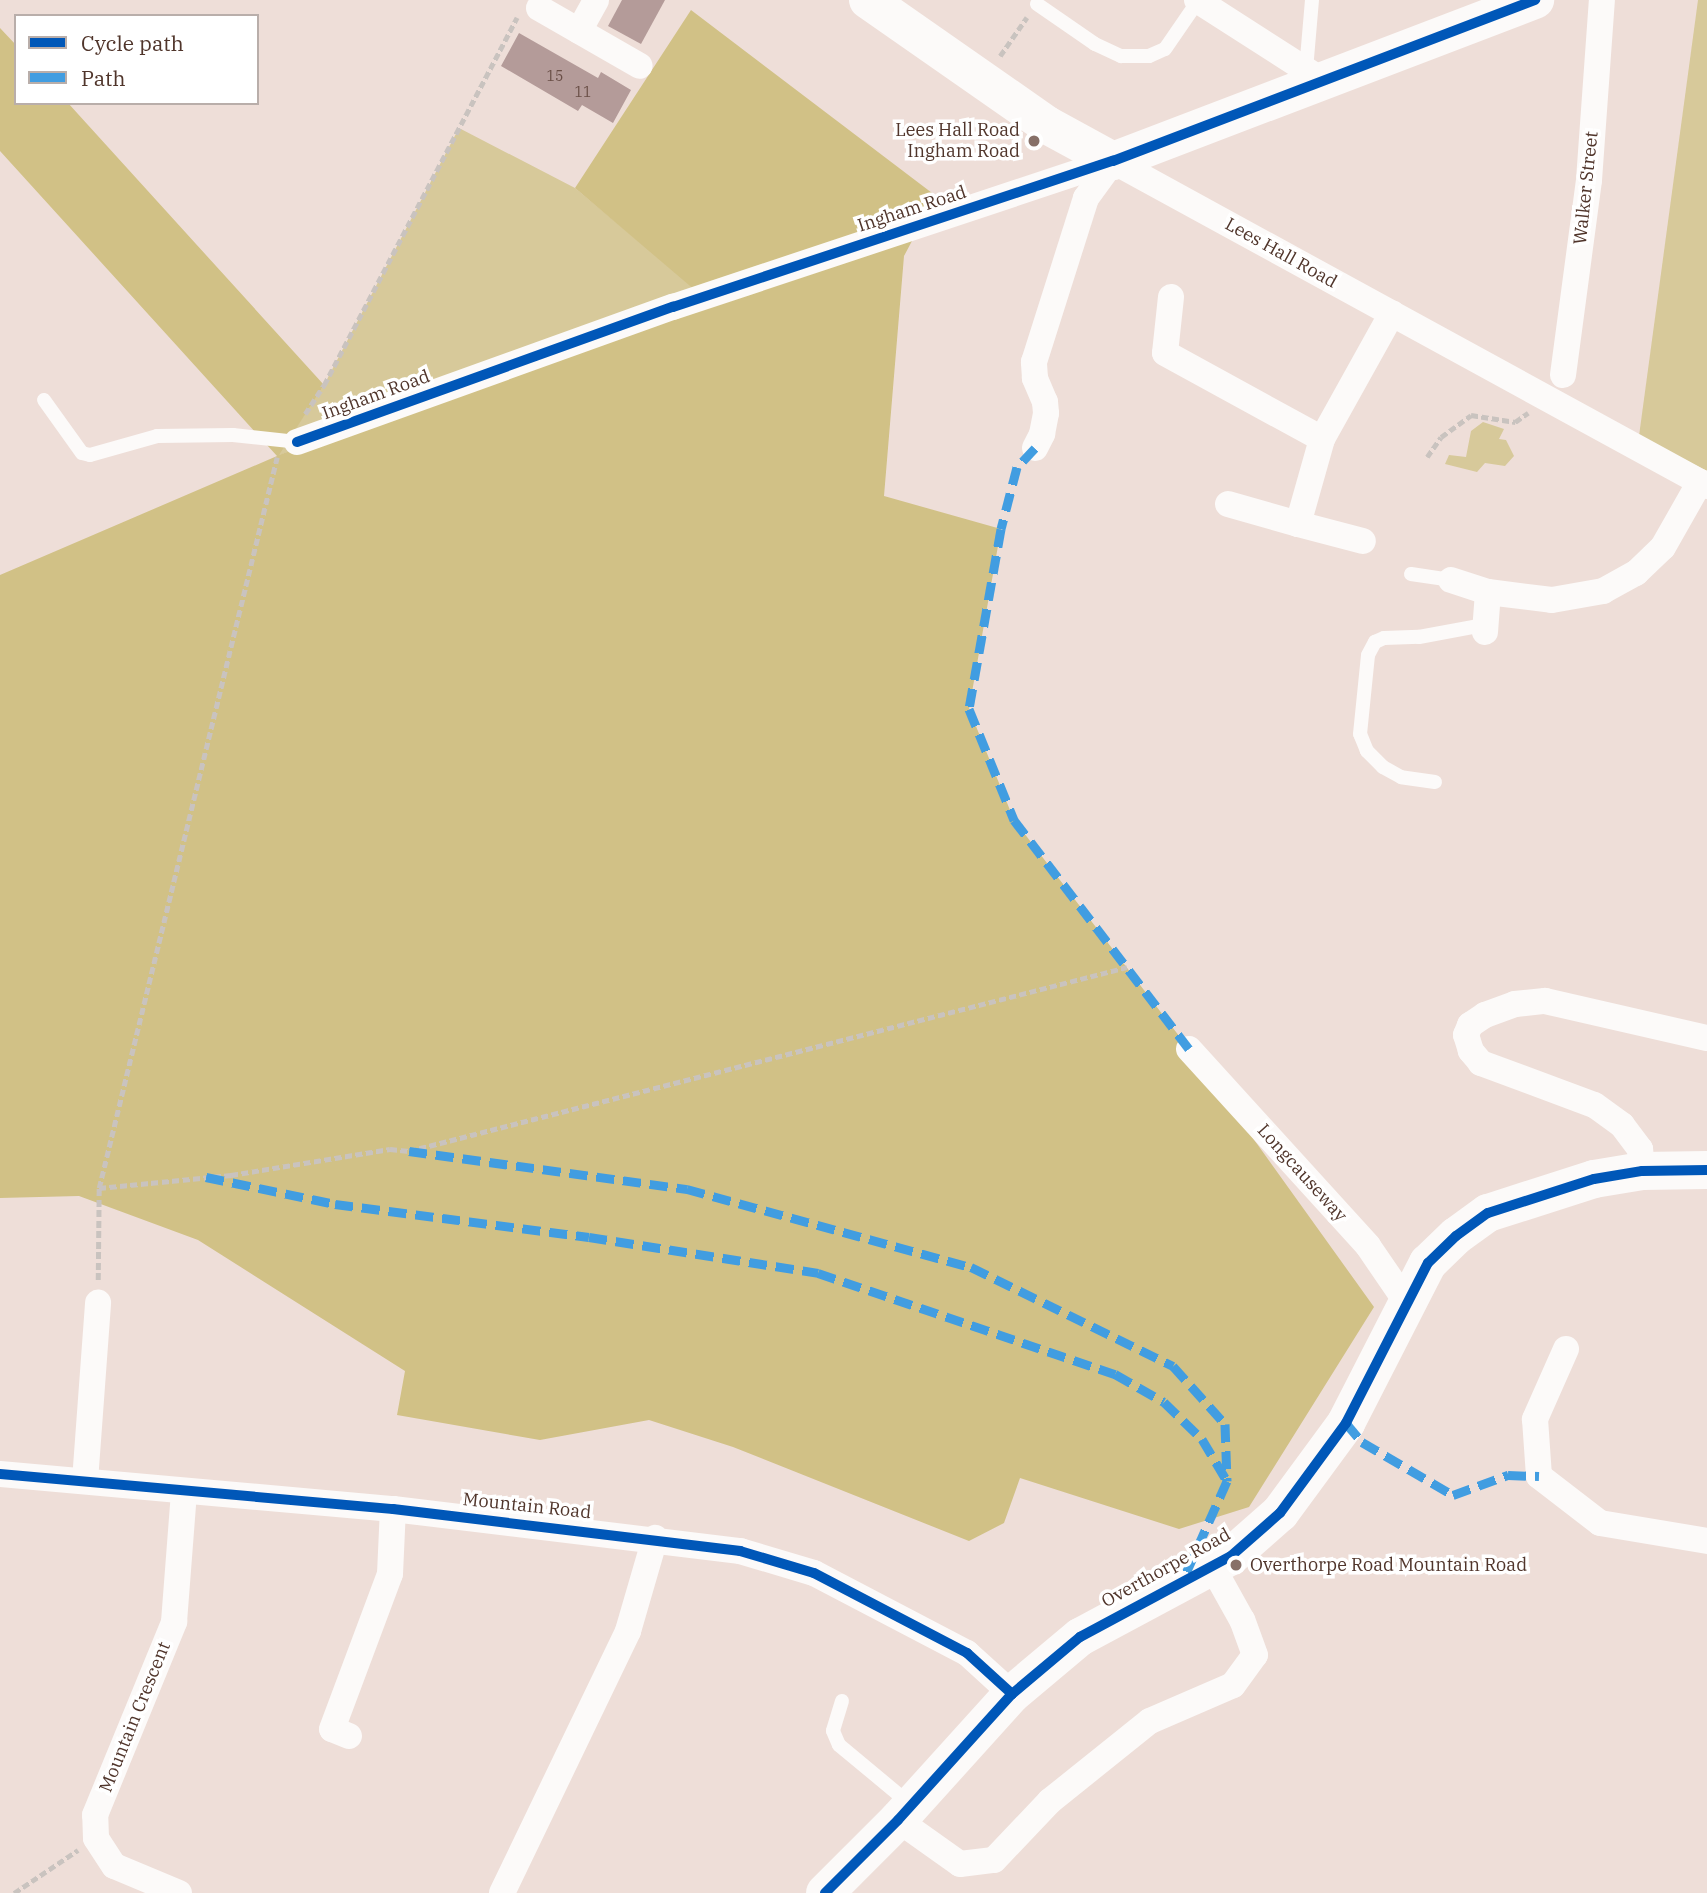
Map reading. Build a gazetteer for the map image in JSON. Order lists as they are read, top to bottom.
{
  "streets": {
    "street": [
      "Walker Street",
      "Ingham Road",
      "Lees Hall Road",
      "Longcauseway",
      "Mountain Road",
      "Overthorpe Road",
      "Mountain Crescent"
    ]
  },
  "crossings": [
    ["Ingham Road", "Lees Hall Road"],
    ["Longcauseway", "Overthorpe Road"],
    ["Mountain Road", "Overthorpe Road"],
    ["Mountain Road", "Mountain Crescent"]
  ],
  "places": ["Lees Hall Road Ingham Road", "Overthorpe Road Mountain Road"],
  "house_numbers": ["15", "11"],
  "legend": ["Cycle path", "Path"]
}
